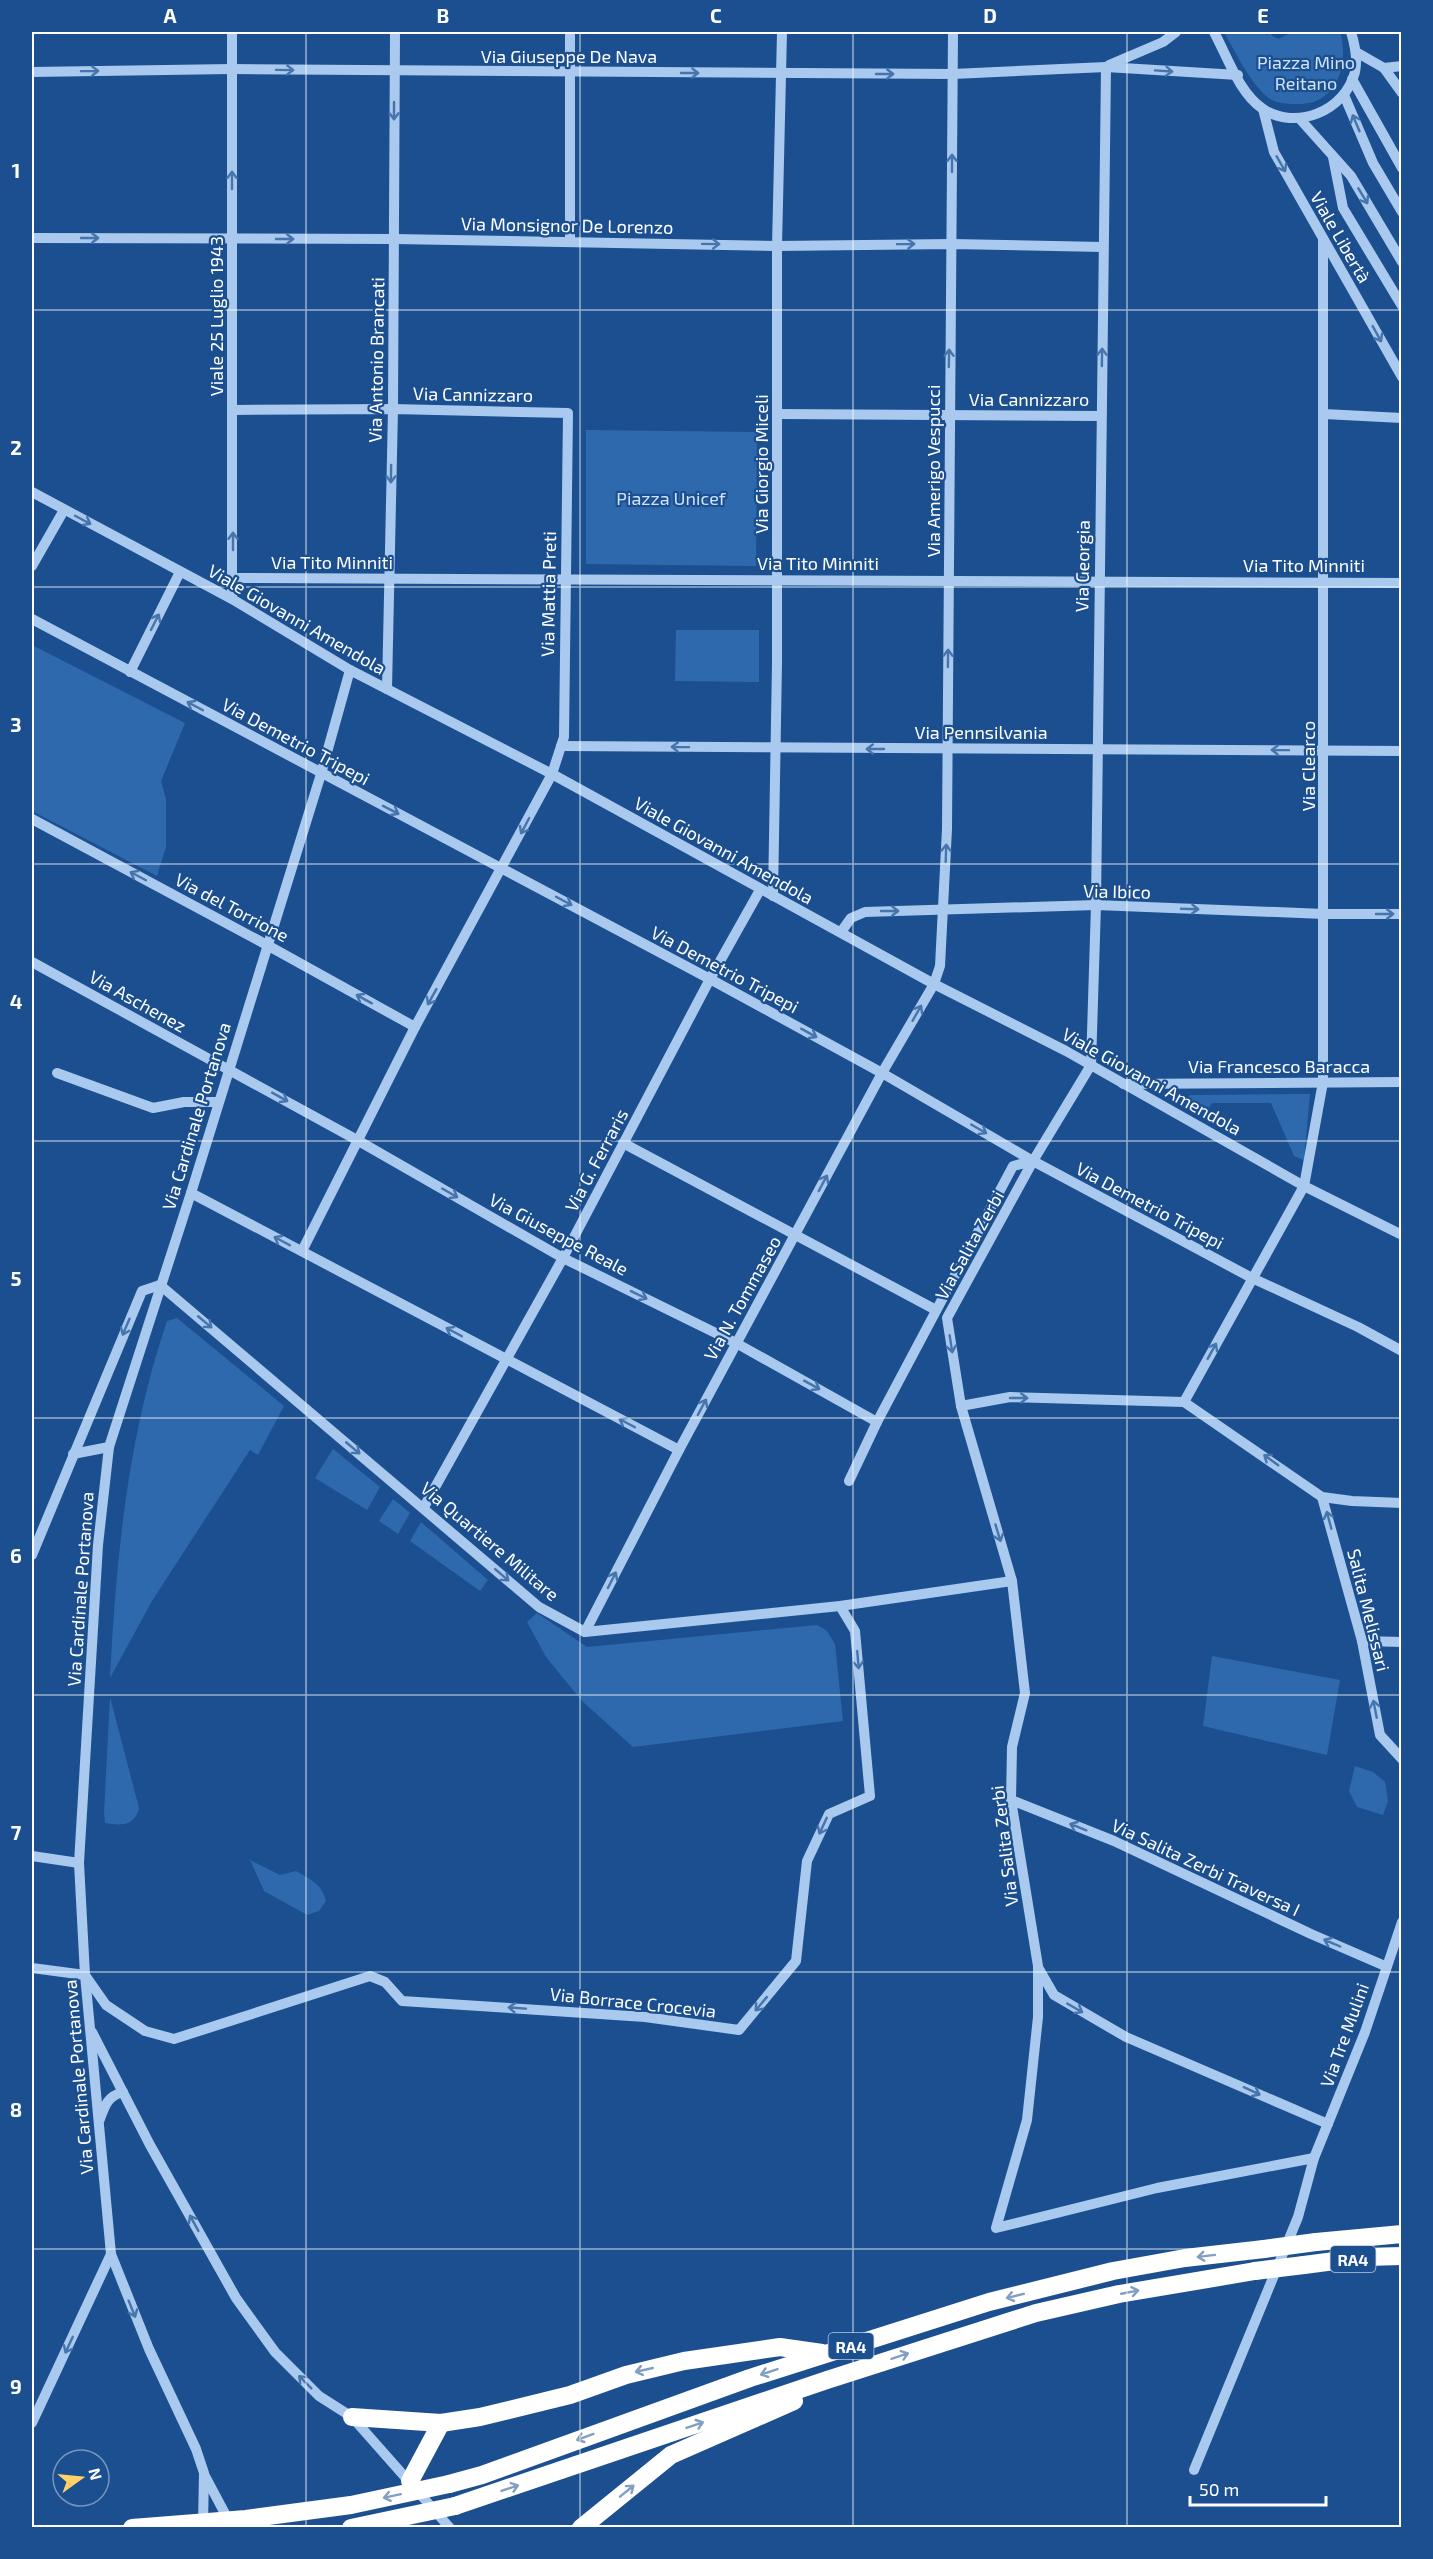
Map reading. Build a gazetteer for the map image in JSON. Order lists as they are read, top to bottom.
{
  "streets": {
    "highway": ["RA4"],
    "street": [
      "Via Giuseppe De Nava",
      "Via Monsignor De Lorenzo",
      "Viale Libertà",
      "Viale 25 Luglio 1943",
      "Via Antonio Brancati",
      "Via Cannizzaro",
      "Via Giorgio Miceli",
      "Via Amerigo Vespucci",
      "Via Tito Minniti",
      "Via Georgia",
      "Via Mattia Preti",
      "Viale Giovanni Amendola",
      "Via Pennsilvania",
      "Via Demetrio Tripepi",
      "Via Clearco",
      "Via Ibico",
      "Via del Torrione",
      "Via Aschenez",
      "Via Francesco Baracca",
      "Via Cardinale Portanova",
      "Via G. Ferraris",
      "Via Giuseppe Reale",
      "Via Salita Zerbi",
      "Via N. Tommaseo",
      "Via Quartiere Militare",
      "Salita Melissari",
      "Via Salita Zerbi Traversa I",
      "Via Borrace Crocevia",
      "Via Tre Mulini"
    ]
  },
  "crossings": [
    ["Via Giuseppe De Nava", "Viale 25 Luglio 1943"],
    ["Via Giuseppe De Nava", "Via Antonio Brancati"],
    ["Via Giuseppe De Nava", "Via Giorgio Miceli"],
    ["Via Giuseppe De Nava", "Via Amerigo Vespucci"],
    ["Via Giuseppe De Nava", "Via Georgia"],
    ["Via Monsignor De Lorenzo", "Viale 25 Luglio 1943"],
    ["Via Monsignor De Lorenzo", "Via Antonio Brancati"],
    ["Via Monsignor De Lorenzo", "Via Giorgio Miceli"],
    ["Via Monsignor De Lorenzo", "Via Amerigo Vespucci"],
    ["Via Monsignor De Lorenzo", "Via Georgia"],
    ["Viale Libertà", "Via Clearco"],
    ["Viale 25 Luglio 1943", "Via Cannizzaro"],
    ["Viale 25 Luglio 1943", "Via Tito Minniti"],
    ["Viale 25 Luglio 1943", "Viale Giovanni Amendola"],
    ["Via Antonio Brancati", "Via Cannizzaro"],
    ["Via Antonio Brancati", "Via Tito Minniti"],
    ["Via Antonio Brancati", "Viale Giovanni Amendola"],
    ["Via Cannizzaro", "Via Giorgio Miceli"],
    ["Via Cannizzaro", "Via Amerigo Vespucci"],
    ["Via Cannizzaro", "Via Georgia"],
    ["Via Cannizzaro", "Via Mattia Preti"],
    ["Via Giorgio Miceli", "Via Tito Minniti"],
    ["Via Giorgio Miceli", "Viale Giovanni Amendola"],
    ["Via Giorgio Miceli", "Via Pennsilvania"],
    ["Via Amerigo Vespucci", "Via Tito Minniti"],
    ["Via Amerigo Vespucci", "Viale Giovanni Amendola"],
    ["Via Amerigo Vespucci", "Via Pennsilvania"],
    ["Via Amerigo Vespucci", "Via Ibico"],
    ["Via Amerigo Vespucci", "Via N. Tommaseo"],
    ["Via Tito Minniti", "Via Georgia"],
    ["Via Tito Minniti", "Via Mattia Preti"],
    ["Via Tito Minniti", "Via Clearco"],
    ["Via Georgia", "Viale Giovanni Amendola"],
    ["Via Georgia", "Via Pennsilvania"],
    ["Via Georgia", "Via Ibico"],
    ["Via Georgia", "Via Salita Zerbi"],
    ["Via Mattia Preti", "Viale Giovanni Amendola"],
    ["Via Mattia Preti", "Via Pennsilvania"],
    ["Via Mattia Preti", "Via Demetrio Tripepi"],
    ["Via Mattia Preti", "Via del Torrione"],
    ["Via Mattia Preti", "Via Giuseppe Reale"],
    ["Viale Giovanni Amendola", "Via Clearco"],
    ["Viale Giovanni Amendola", "Via Ibico"],
    ["Viale Giovanni Amendola", "Via Francesco Baracca"],
    ["Viale Giovanni Amendola", "Via Cardinale Portanova"],
    ["Viale Giovanni Amendola", "Via G. Ferraris"],
    ["Viale Giovanni Amendola", "Via Salita Zerbi"],
    ["Viale Giovanni Amendola", "Via N. Tommaseo"],
    ["Via Pennsilvania", "Via Clearco"],
    ["Via Demetrio Tripepi", "Via Clearco"],
    ["Via Demetrio Tripepi", "Via Cardinale Portanova"],
    ["Via Demetrio Tripepi", "Via G. Ferraris"],
    ["Via Demetrio Tripepi", "Via Salita Zerbi"],
    ["Via Demetrio Tripepi", "Via N. Tommaseo"],
    ["Via Clearco", "Via Ibico"],
    ["Via Clearco", "Via Francesco Baracca"],
    ["Via del Torrione", "Via Cardinale Portanova"],
    ["Via Aschenez", "Via Cardinale Portanova"],
    ["Via Aschenez", "Via Giuseppe Reale"],
    ["Via Cardinale Portanova", "Via Giuseppe Reale"],
    ["Via Cardinale Portanova", "Via Quartiere Militare"],
    ["Via Cardinale Portanova", "Via Borrace Crocevia"],
    ["Via G. Ferraris", "Via Giuseppe Reale"],
    ["Via G. Ferraris", "Via Quartiere Militare"],
    ["Via Giuseppe Reale", "Via N. Tommaseo"],
    ["Via Salita Zerbi", "Via Salita Zerbi Traversa I"],
    ["Via Salita Zerbi", "Via Tre Mulini"],
    ["Via N. Tommaseo", "Via Quartiere Militare"],
    ["Via Salita Zerbi Traversa I", "Via Tre Mulini"]
  ],
  "one_way": [
    "Via Giuseppe De Nava",
    "Via Monsignor De Lorenzo",
    "Viale 25 Luglio 1943",
    "Via Antonio Brancati",
    "Via Amerigo Vespucci",
    "Via Pennsilvania",
    "Via Ibico",
    "Via del Torrione",
    "Via Giuseppe Reale",
    "Via N. Tommaseo",
    "Via Quartiere Militare",
    "Salita Melissari",
    "Via Salita Zerbi Traversa I"
  ],
  "parks": ["Piazza Mino Reitano", "Piazza Unicef"],
  "scale_bar": "50 m",
  "north": "right",
  "grid": {
    "columns": [
      "A",
      "B",
      "C",
      "D",
      "E"
    ],
    "rows": [
      "1",
      "2",
      "3",
      "4",
      "5",
      "6",
      "7",
      "8",
      "9"
    ]
  }
}
